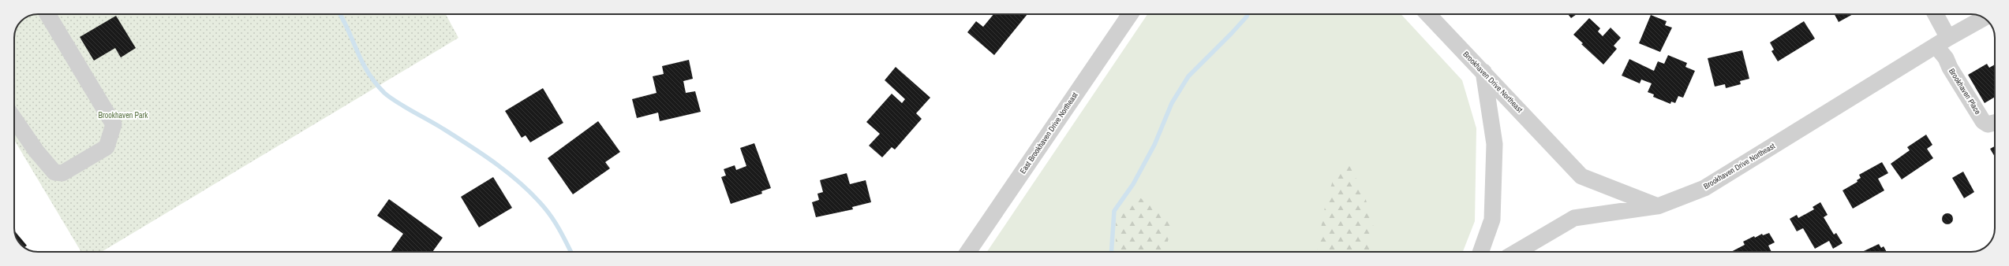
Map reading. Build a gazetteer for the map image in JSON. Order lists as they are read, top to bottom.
{
  "streets": {
    "street": ["Brookhaven Drive Northeast", "Brookhaven Place", "East Brookhaven Drive Northeast"]
  },
  "crossings": [
    ["Brookhaven Drive Northeast", "Brookhaven Place"]
  ],
  "parks": ["Brookhaven Park"]
}
